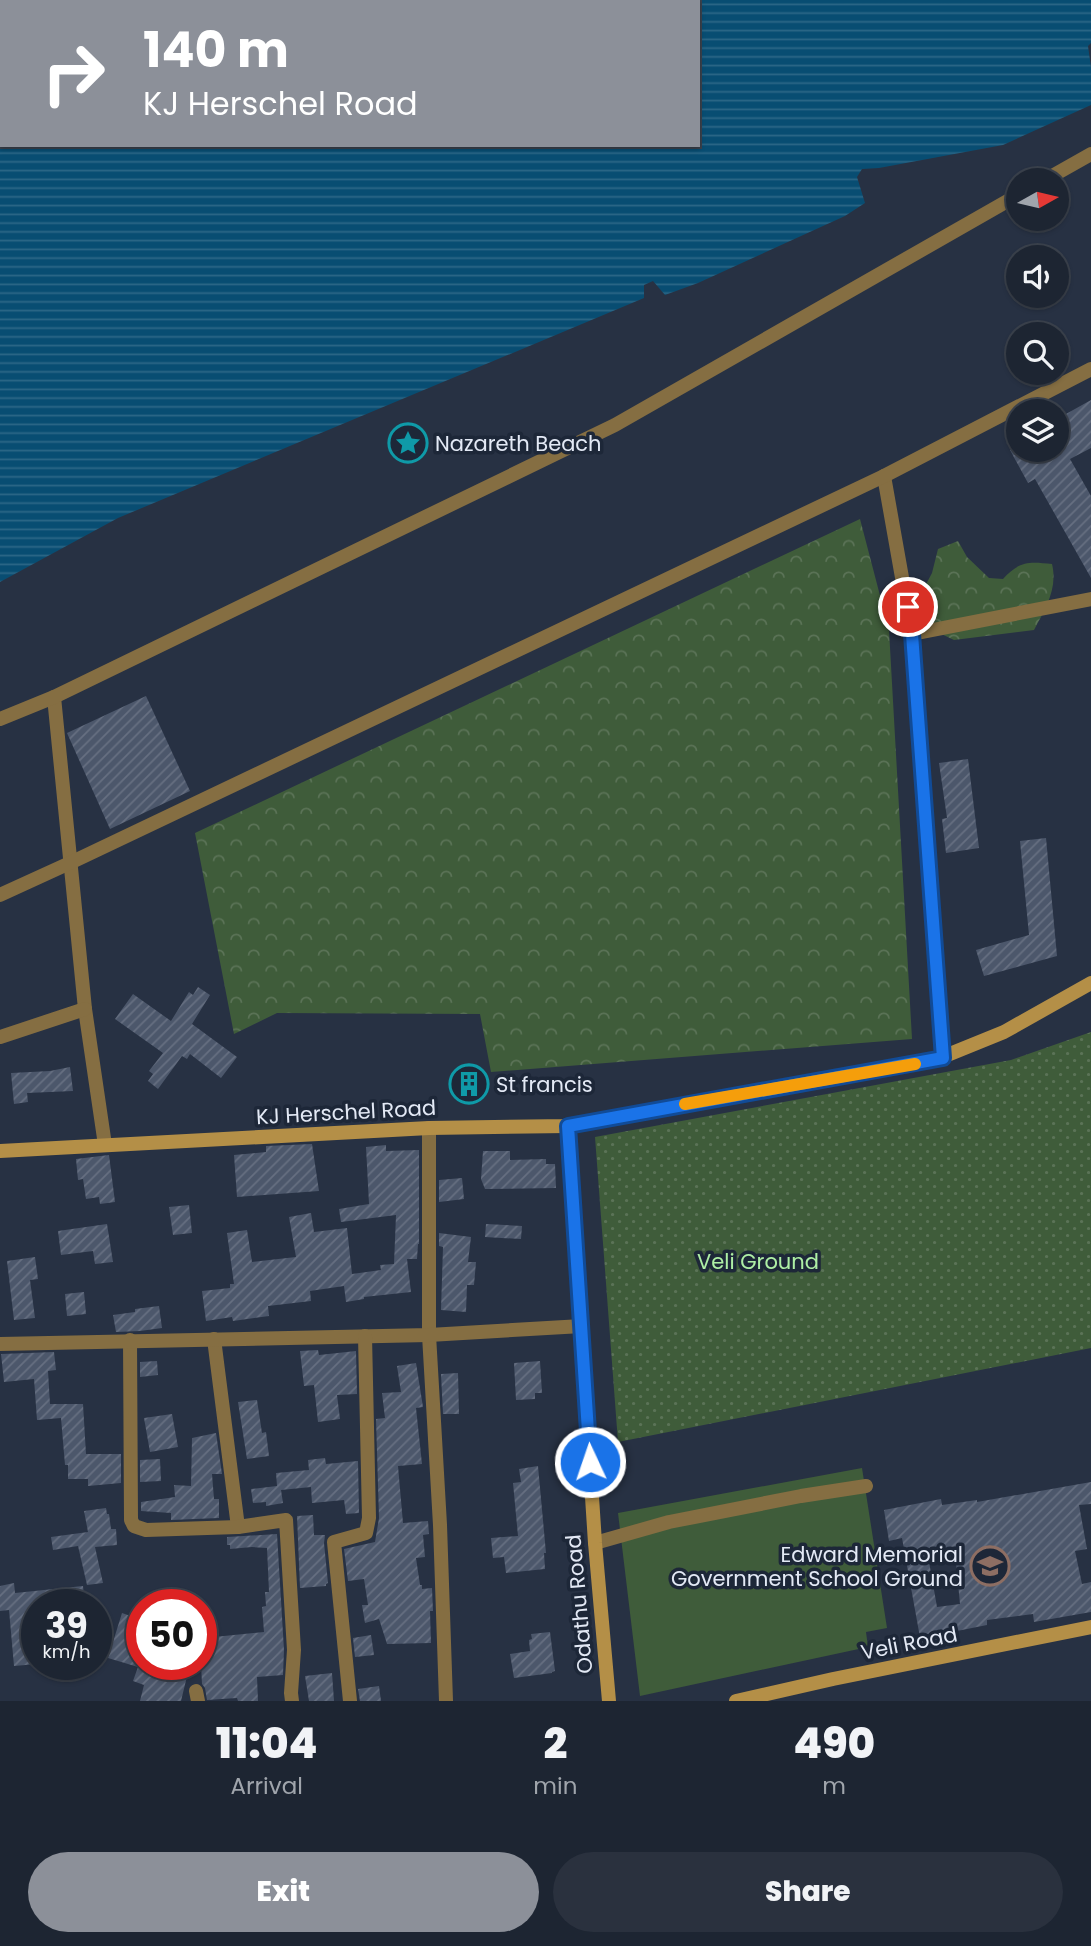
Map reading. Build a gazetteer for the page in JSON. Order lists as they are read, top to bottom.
{
  "streets": {
    "main road": ["KJ Herschel Road", "Odathu Road", "Veli Road"]
  },
  "crossings": [
    ["KJ Herschel Road", "Odathu Road"]
  ],
  "parks": ["Veli Ground"],
  "places": {
    "place": ["Nazareth Beach"],
    "building": ["St francis"],
    "school or university": ["Edward Memorial Government School Ground"]
  },
  "north": "right",
  "page": {
    "turn": ["140 m", "KJ Herschel Road"],
    "speed": "39 km/h",
    "limit": "50",
    "eta": [
      "11:04",
      "Arrival",
      "2",
      "min",
      "490",
      "m"
    ],
    "buttons": ["Exit", "Share"]
  }
}
